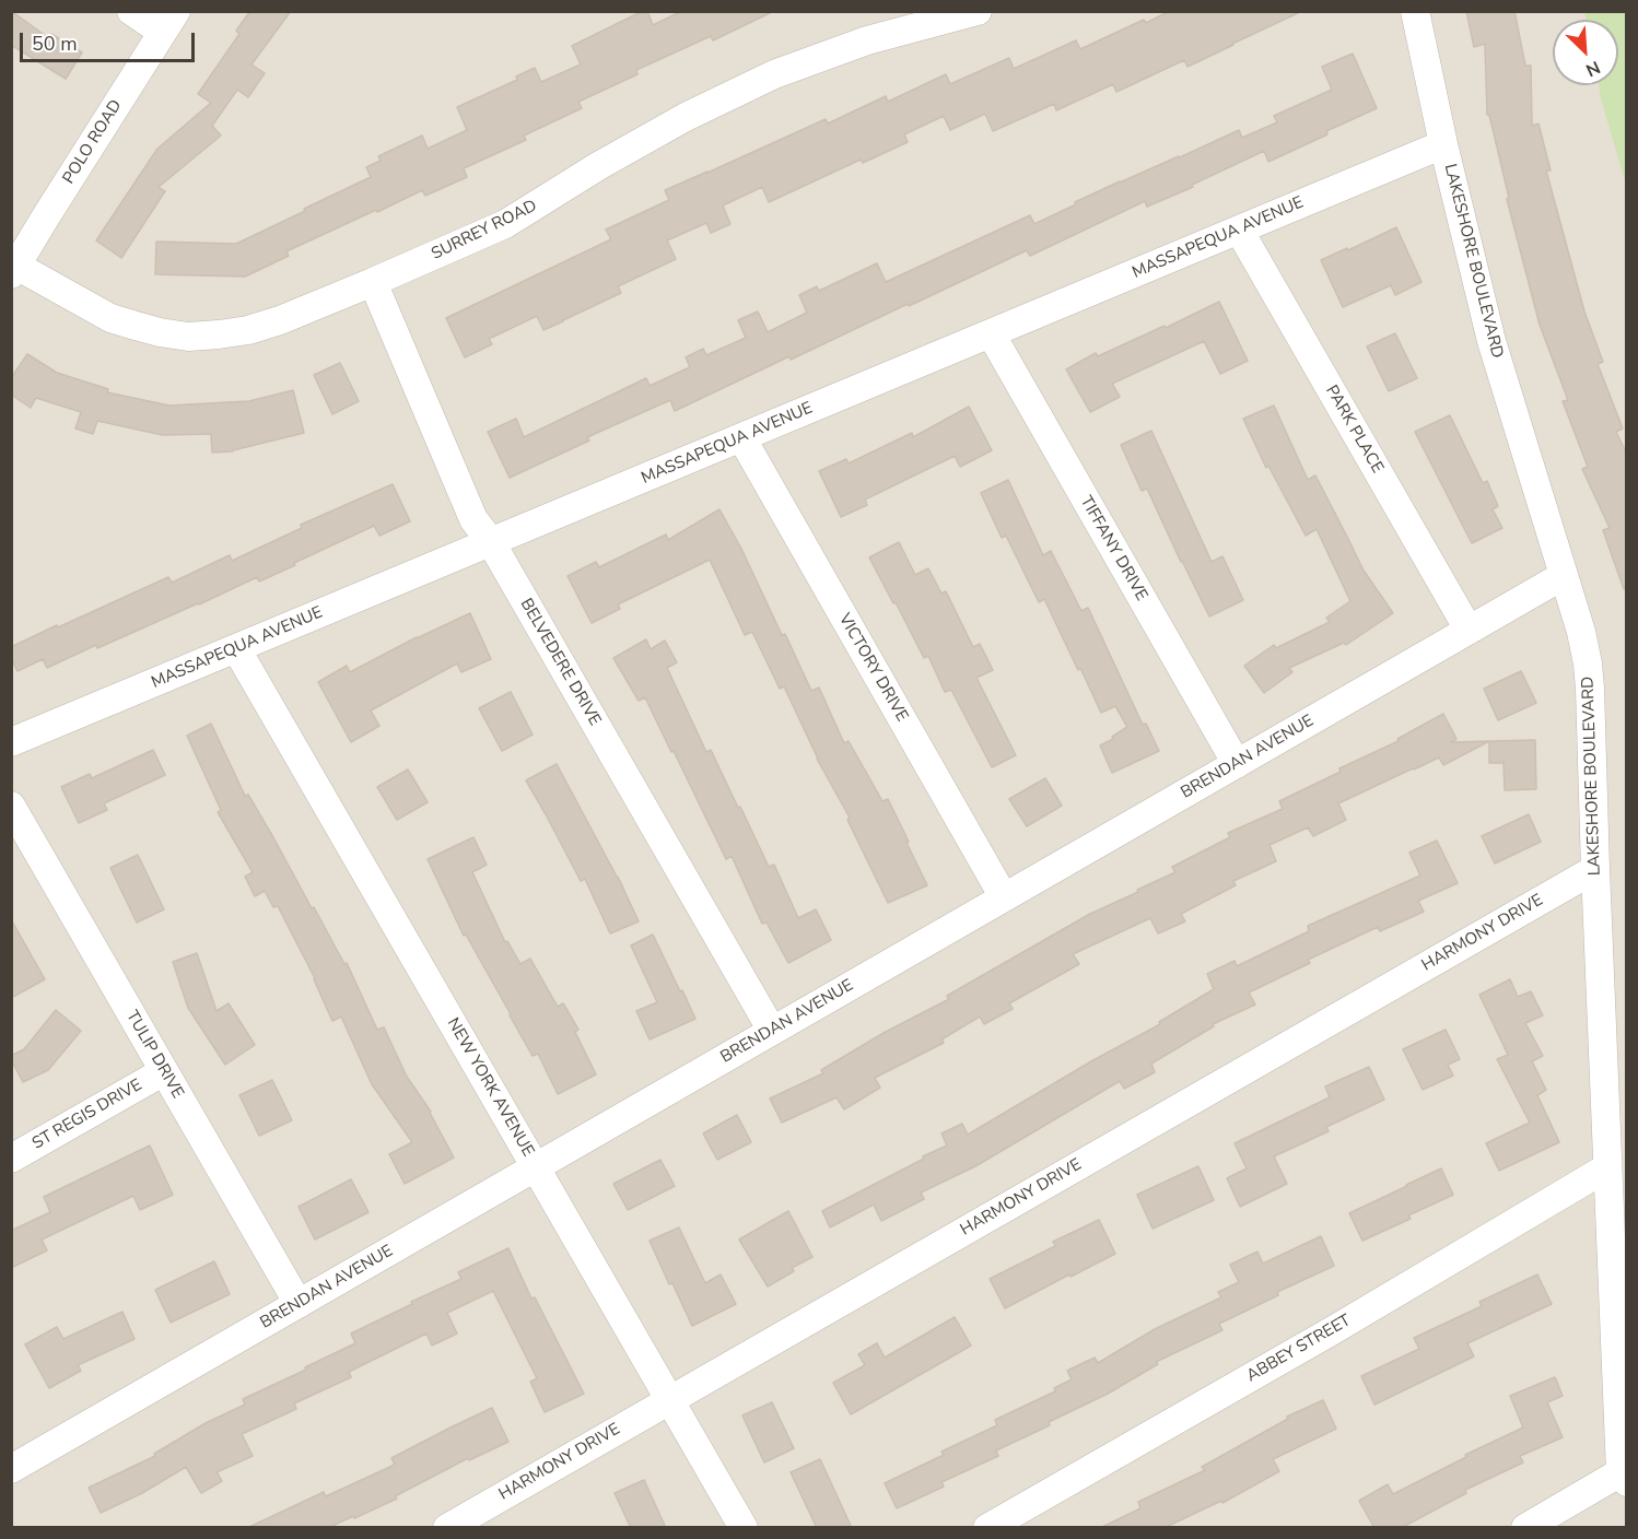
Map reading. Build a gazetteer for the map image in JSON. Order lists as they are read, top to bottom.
{
  "streets": {
    "street": [
      "POLO ROAD",
      "SURREY ROAD",
      "MASSAPEQUA AVENUE",
      "LAKESHORE BOULEVARD",
      "PARK PLACE",
      "TIFFANY DRIVE",
      "BELVEDERE DRIVE",
      "VICTORY DRIVE",
      "BRENDAN AVENUE",
      "HARMONY DRIVE",
      "TULIP DRIVE",
      "NEW YORK AVENUE",
      "ST REGIS DRIVE",
      "ABBEY STREET"
    ]
  },
  "crossings": [
    ["POLO ROAD", "SURREY ROAD"],
    ["SURREY ROAD", "BELVEDERE DRIVE"],
    ["MASSAPEQUA AVENUE", "LAKESHORE BOULEVARD"],
    ["MASSAPEQUA AVENUE", "PARK PLACE"],
    ["MASSAPEQUA AVENUE", "TIFFANY DRIVE"],
    ["MASSAPEQUA AVENUE", "BELVEDERE DRIVE"],
    ["MASSAPEQUA AVENUE", "VICTORY DRIVE"],
    ["MASSAPEQUA AVENUE", "NEW YORK AVENUE"],
    ["LAKESHORE BOULEVARD", "BRENDAN AVENUE"],
    ["LAKESHORE BOULEVARD", "HARMONY DRIVE"],
    ["LAKESHORE BOULEVARD", "ABBEY STREET"],
    ["PARK PLACE", "BRENDAN AVENUE"],
    ["TIFFANY DRIVE", "BRENDAN AVENUE"],
    ["BELVEDERE DRIVE", "BRENDAN AVENUE"],
    ["VICTORY DRIVE", "BRENDAN AVENUE"],
    ["BRENDAN AVENUE", "TULIP DRIVE"],
    ["BRENDAN AVENUE", "NEW YORK AVENUE"],
    ["HARMONY DRIVE", "NEW YORK AVENUE"],
    ["TULIP DRIVE", "ST REGIS DRIVE"]
  ],
  "scale_bar": "50 m",
  "north": "bottom right"
}
